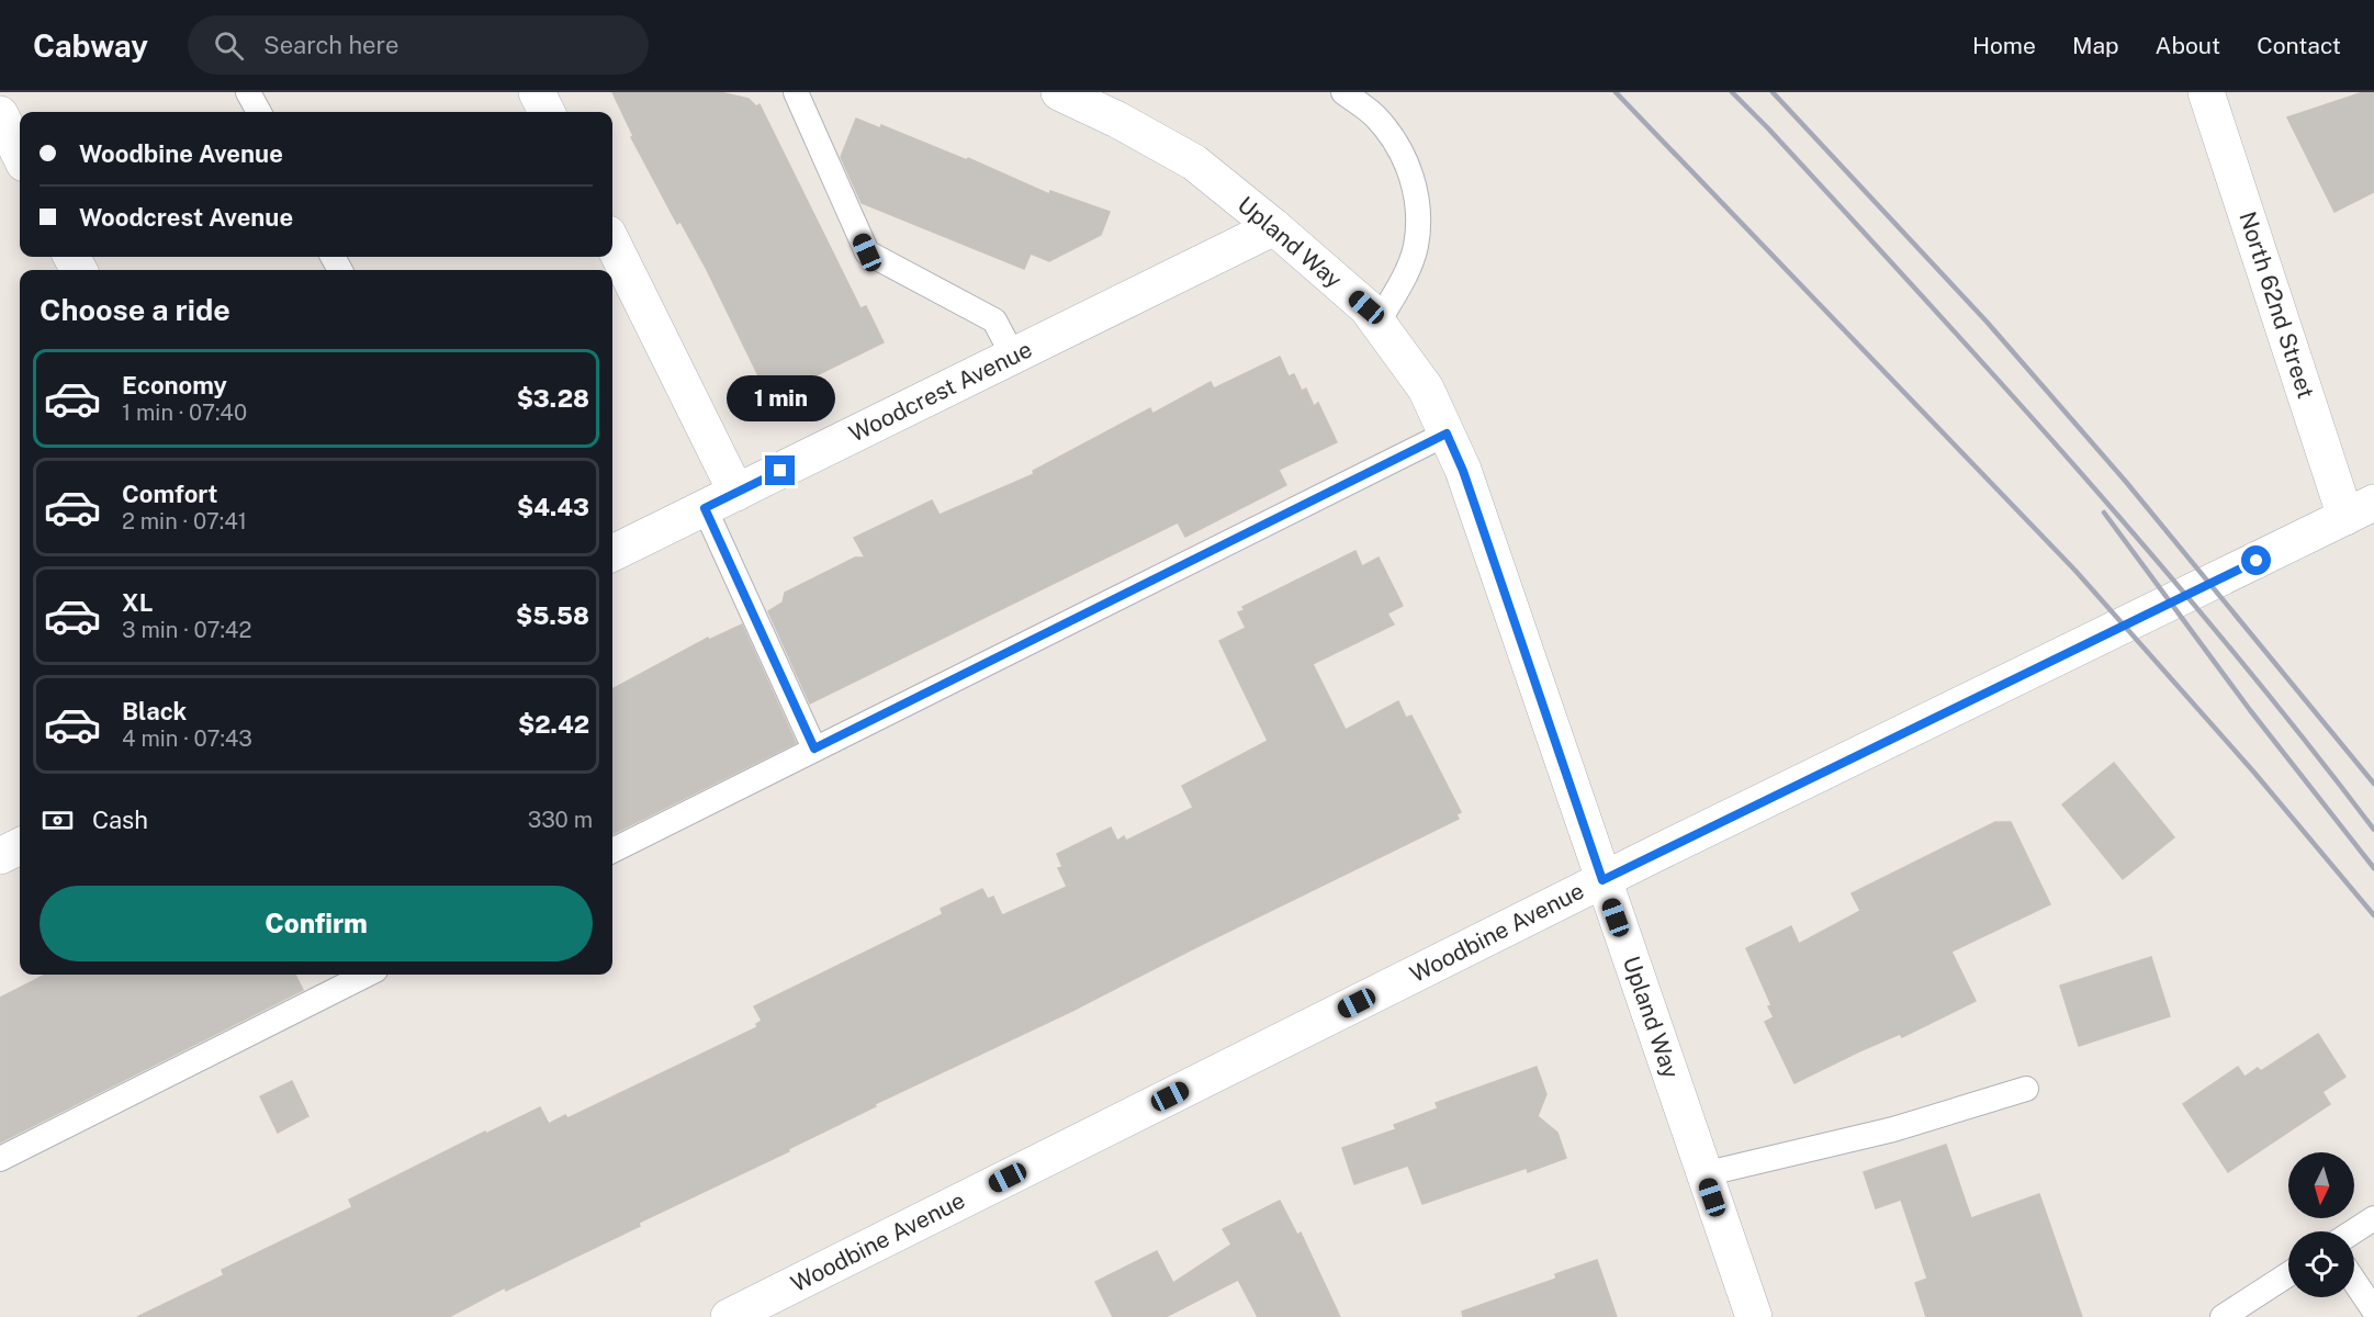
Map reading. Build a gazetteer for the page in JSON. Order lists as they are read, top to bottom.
{
  "streets": {
    "street": [
      "Upland Way",
      "North 62nd Street",
      "Woodcrest Avenue",
      "Woodbine Avenue"
    ]
  },
  "crossings": [
    ["Upland Way", "Woodcrest Avenue"],
    ["Upland Way", "Woodbine Avenue"],
    ["North 62nd Street", "Woodbine Avenue"]
  ],
  "north": "bottom",
  "page": {
    "header": "Cabway",
    "search": "Search here",
    "nav": [
      "Home",
      "Map",
      "About",
      "Contact"
    ],
    "banner": ["Woodbine Avenue", "Woodcrest Avenue"],
    "heading": "Choose a ride",
    "list": [
      {
        "name": "Economy",
        "note": "1 min · 07:40",
        "value": "$3.28"
      },
      {
        "name": "Comfort",
        "note": "2 min · 07:41",
        "value": "$4.43"
      },
      {
        "name": "XL",
        "note": "3 min · 07:42",
        "value": "$5.58"
      },
      {
        "name": "Black",
        "note": "4 min · 07:43",
        "value": "$2.42"
      }
    ],
    "bubble": "1 min",
    "pay": ["Cash", "330 m"],
    "buttons": "Confirm"
  }
}
